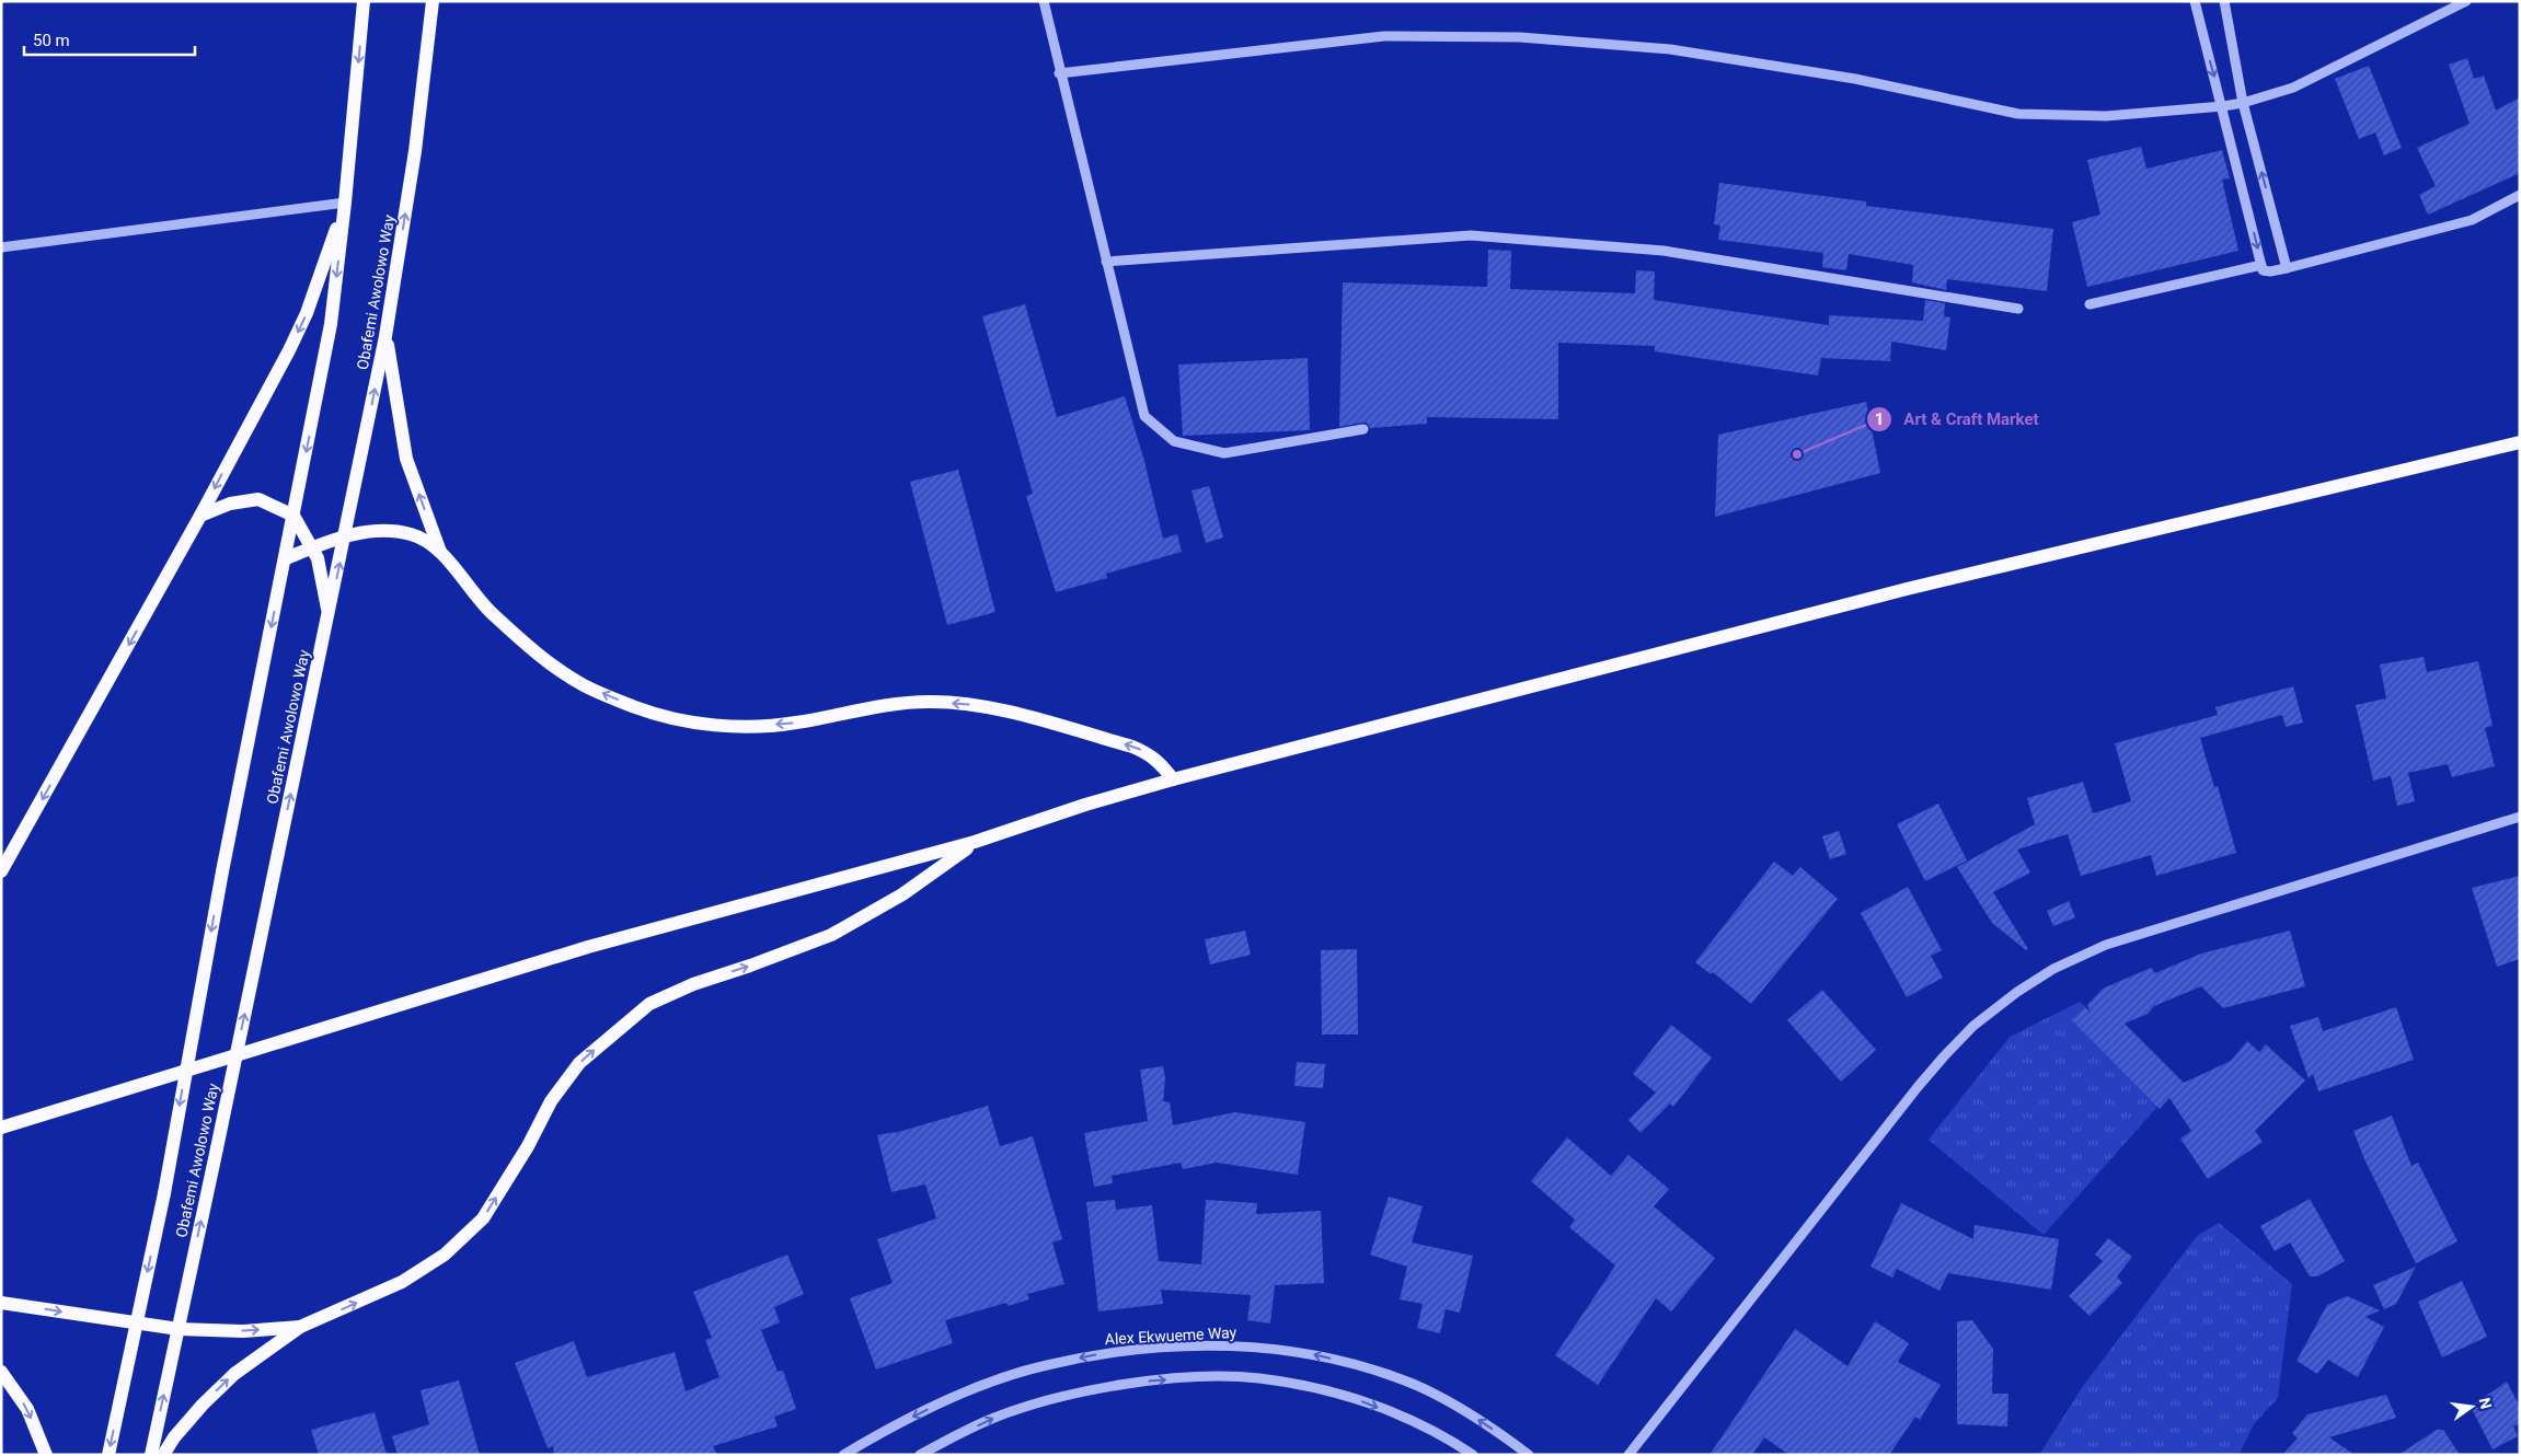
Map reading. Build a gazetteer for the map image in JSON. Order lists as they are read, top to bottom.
{
  "streets": {
    "main road": ["Obafemi Awolowo Way"],
    "street": ["Alex Ekwueme Way"]
  },
  "places": ["Art & Craft Market"],
  "scale_bar": "50 m",
  "north": "right"
}
